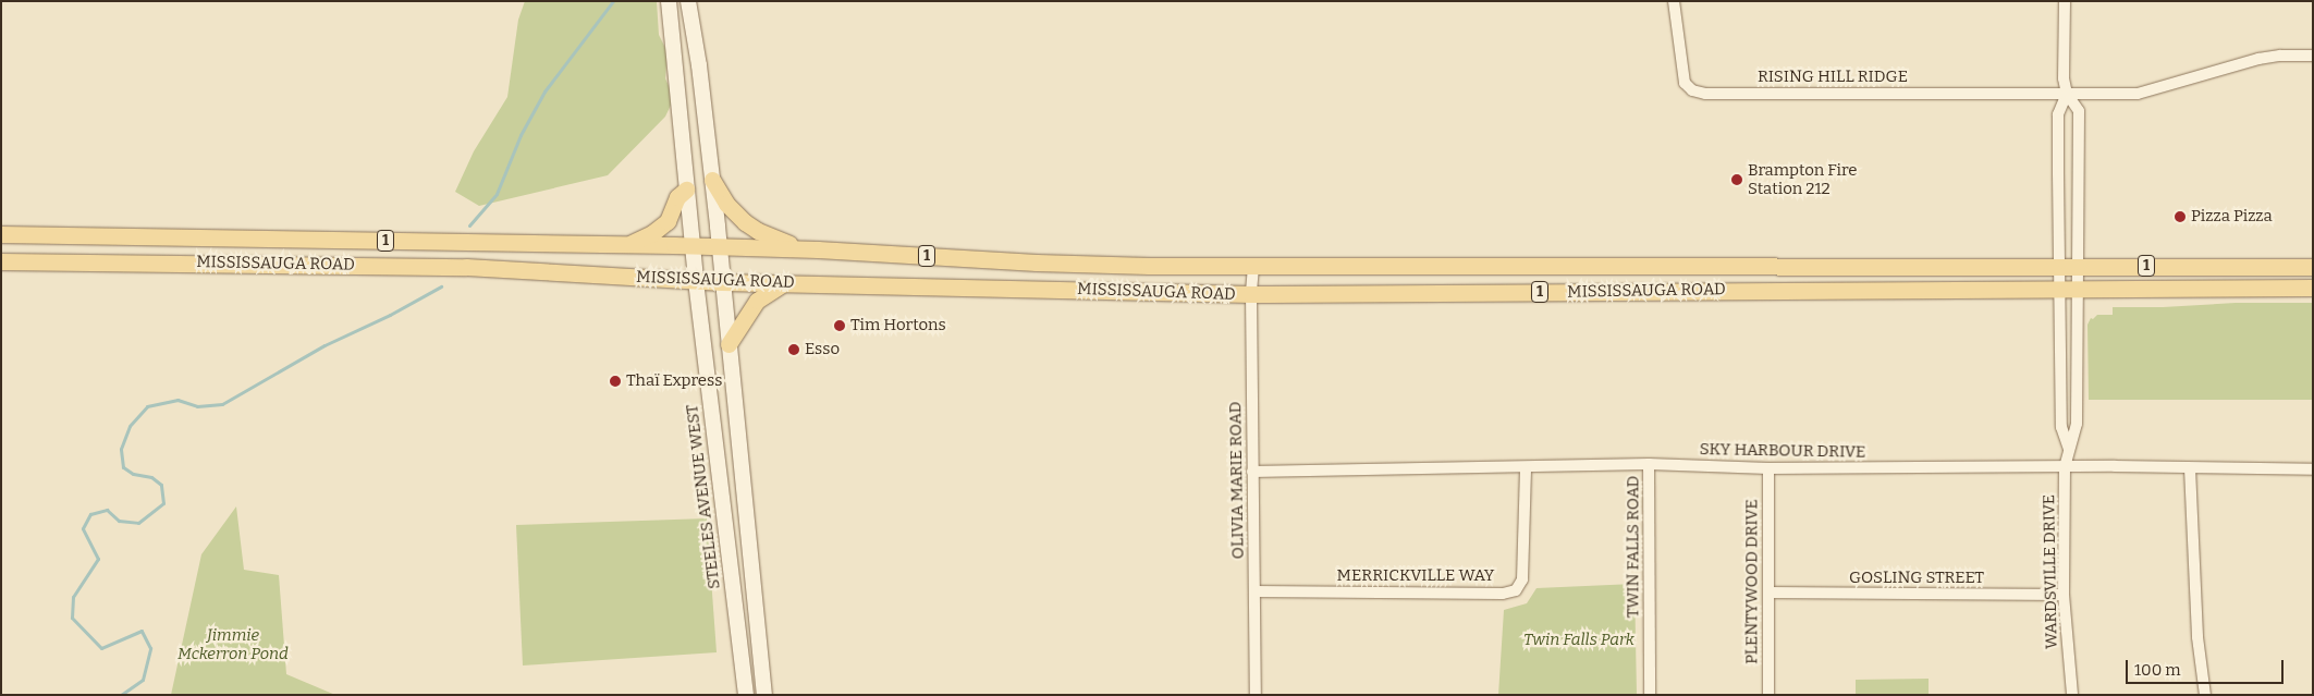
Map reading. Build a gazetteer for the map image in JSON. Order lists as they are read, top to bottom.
{
  "streets": {
    "main road": ["1", "MISSISSAUGA ROAD", "STEELES AVENUE WEST"],
    "street": [
      "RISING HILL RIDGE",
      "SKY HARBOUR DRIVE",
      "OLIVIA MARIE ROAD",
      "TWIN FALLS ROAD",
      "WARDSVILLE DRIVE",
      "MERRICKVILLE WAY",
      "GOSLING STREET",
      "PLENTYWOOD DRIVE"
    ]
  },
  "crossings": [
    ["RISING HILL RIDGE", "WARDSVILLE DRIVE"],
    ["MISSISSAUGA ROAD", "OLIVIA MARIE ROAD"],
    ["MISSISSAUGA ROAD", "STEELES AVENUE WEST"],
    ["MISSISSAUGA ROAD", "WARDSVILLE DRIVE"],
    ["SKY HARBOUR DRIVE", "OLIVIA MARIE ROAD"],
    ["SKY HARBOUR DRIVE", "TWIN FALLS ROAD"],
    ["SKY HARBOUR DRIVE", "WARDSVILLE DRIVE"],
    ["SKY HARBOUR DRIVE", "MERRICKVILLE WAY"],
    ["SKY HARBOUR DRIVE", "PLENTYWOOD DRIVE"],
    ["OLIVIA MARIE ROAD", "MERRICKVILLE WAY"],
    ["WARDSVILLE DRIVE", "GOSLING STREET"],
    ["GOSLING STREET", "PLENTYWOOD DRIVE"]
  ],
  "parks": ["Jimmie Mckerron Pond", "Twin Falls Park"],
  "places": [
    "Brampton Fire Station 212",
    "Pizza Pizza",
    "Tim Hortons",
    "Esso",
    "Thaï Express"
  ],
  "scale_bar": "100 m"
}
